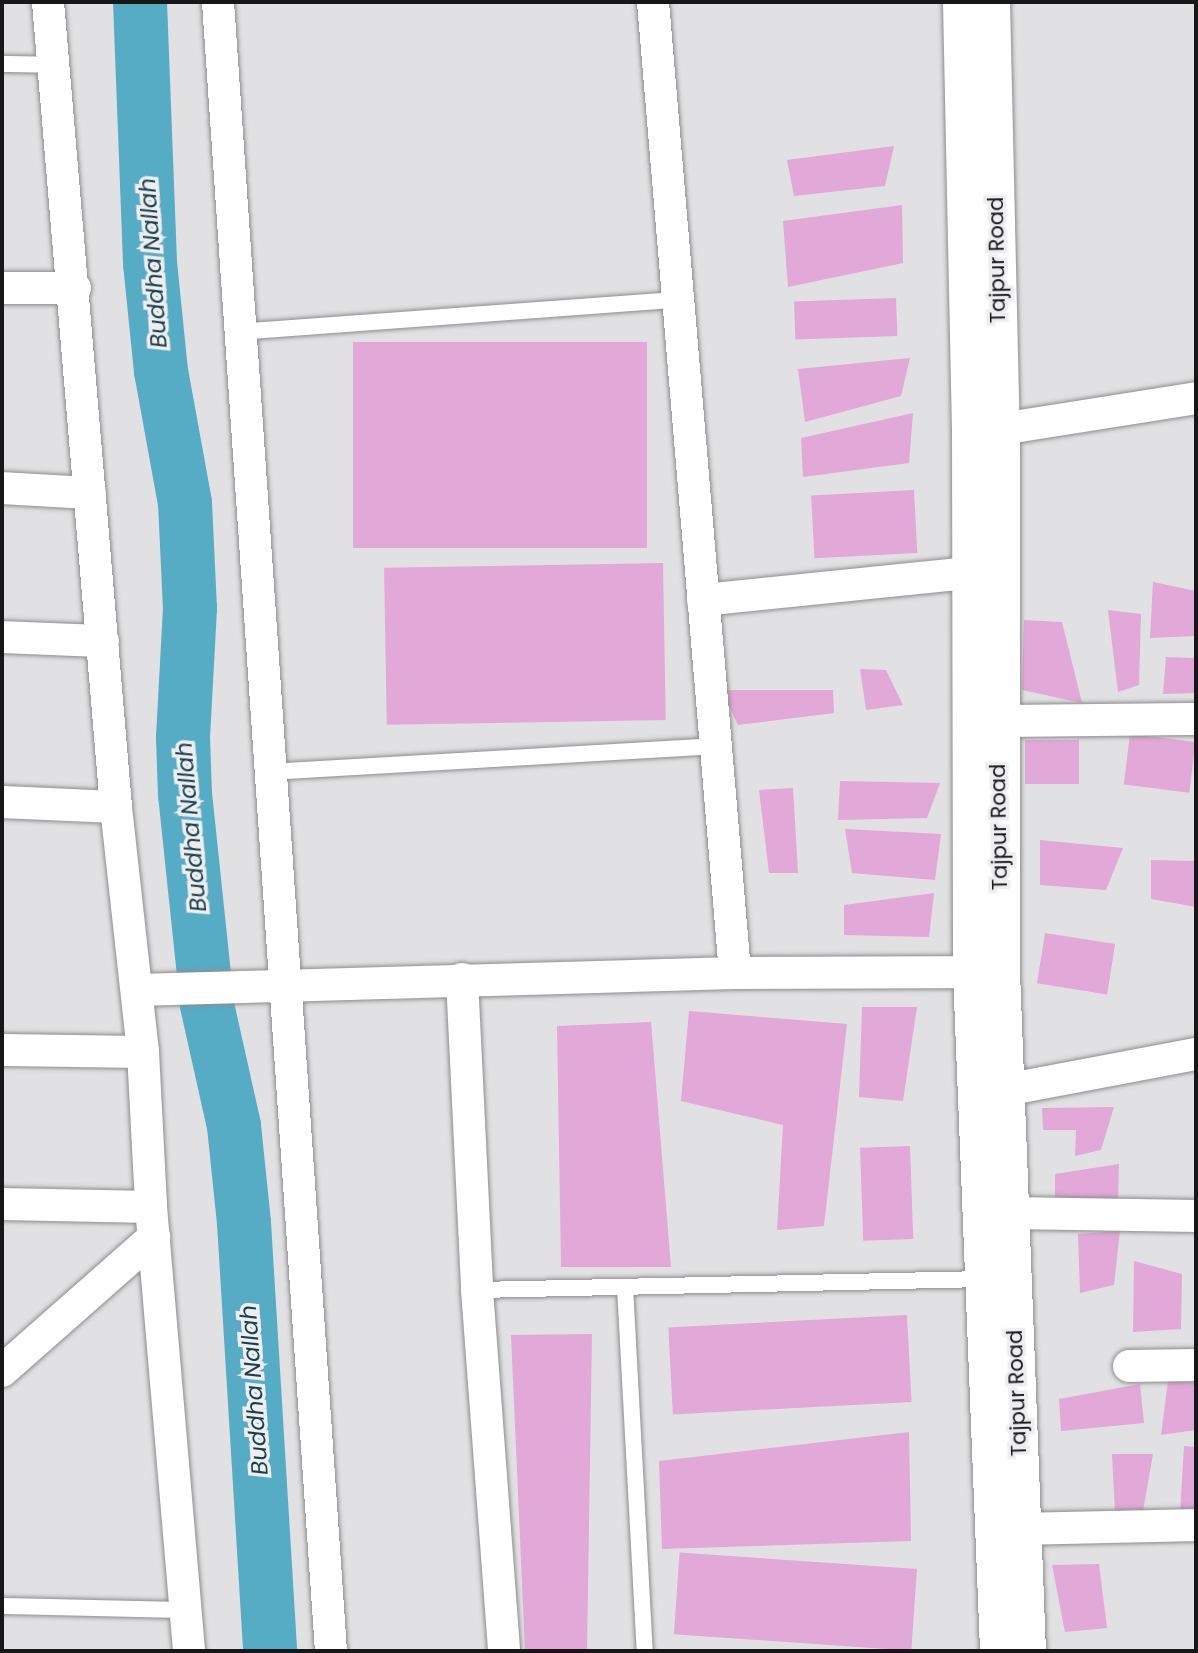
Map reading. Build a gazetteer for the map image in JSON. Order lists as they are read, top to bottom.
{
  "streets": {
    "main road": ["Tajpur Road"]
  },
  "water": ["Buddha Nallah"]
}
